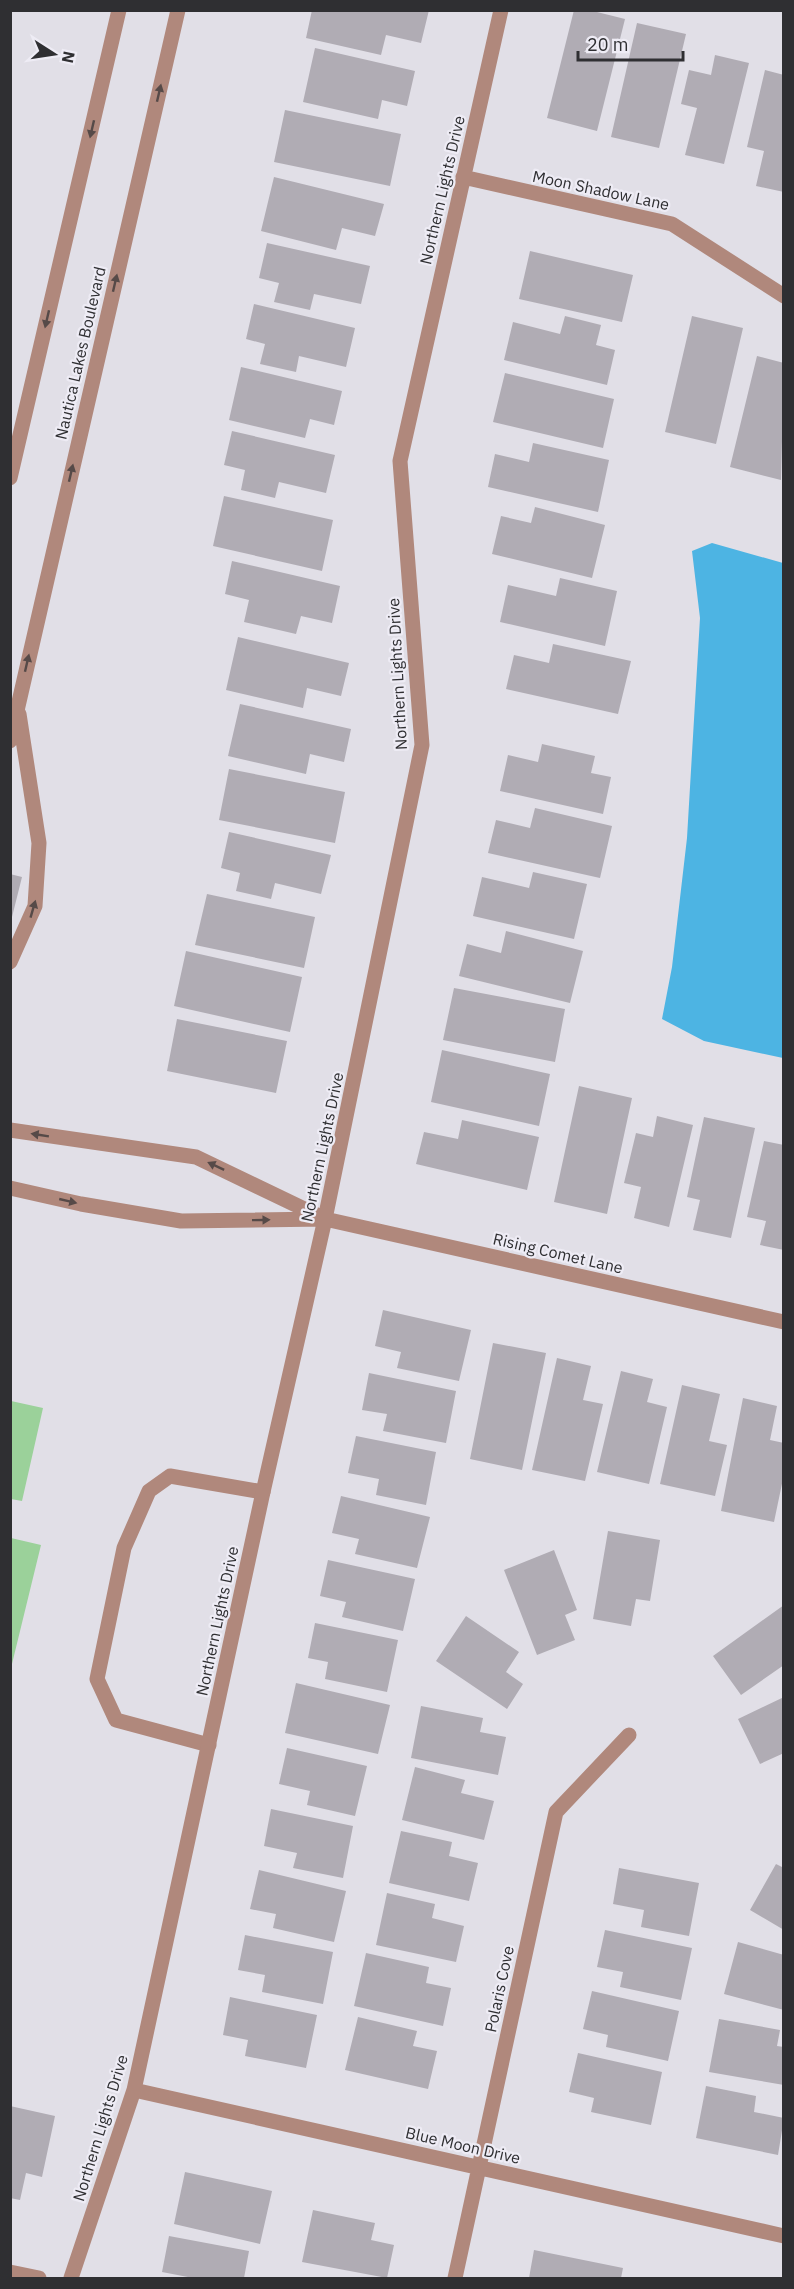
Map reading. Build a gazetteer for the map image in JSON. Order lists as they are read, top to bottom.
{
  "streets": {
    "street": [
      "Northern Lights Drive",
      "Moon Shadow Lane",
      "Nautica Lakes Boulevard",
      "Rising Comet Lane",
      "Polaris Cove",
      "Blue Moon Drive"
    ]
  },
  "crossings": [
    ["Northern Lights Drive", "Moon Shadow Lane"],
    ["Northern Lights Drive", "Rising Comet Lane"],
    ["Northern Lights Drive", "Blue Moon Drive"],
    ["Polaris Cove", "Blue Moon Drive"]
  ],
  "scale_bar": "20 m",
  "north": "right"
}
